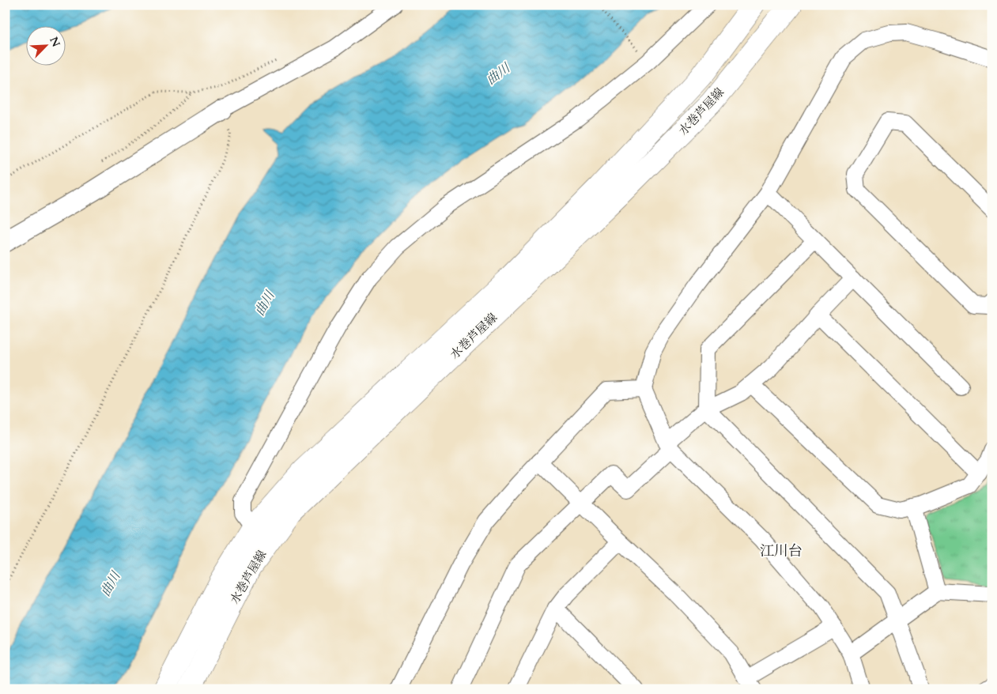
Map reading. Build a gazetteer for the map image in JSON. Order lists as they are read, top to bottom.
{
  "streets": {
    "main road": ["水巻芦屋線"]
  },
  "districts": ["江川台"],
  "water": ["曲川"],
  "north": "top right"
}
